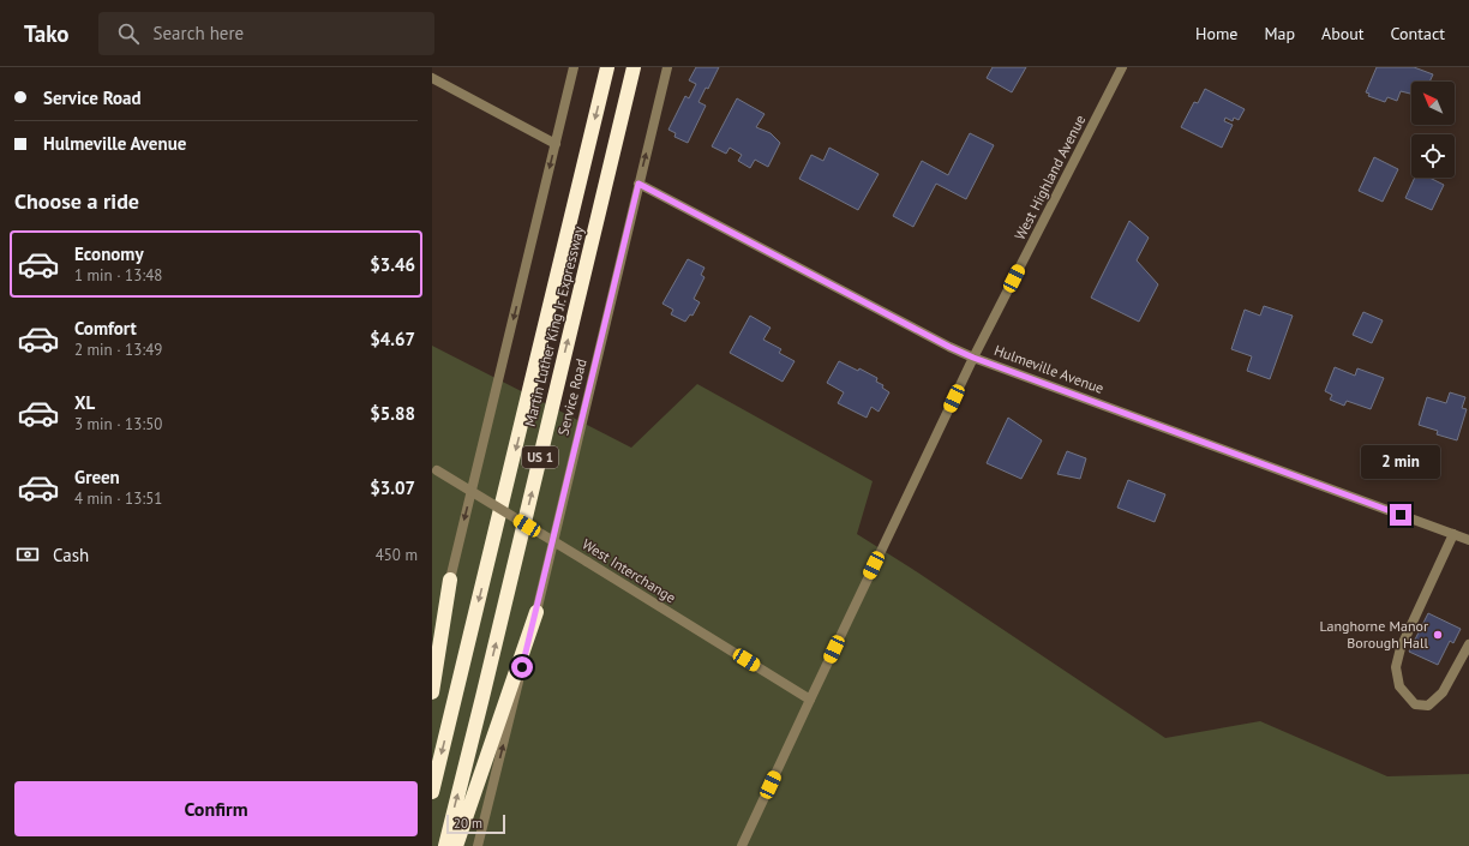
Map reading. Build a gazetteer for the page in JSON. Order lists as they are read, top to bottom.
{
  "streets": {
    "highway": ["Martin Luther King Jr. Expressway", "US 1"],
    "street": [
      "West Highland Avenue",
      "Hulmeville Avenue",
      "Service Road",
      "West Interchange"
    ]
  },
  "crossings": [
    ["West Highland Avenue", "Hulmeville Avenue"],
    ["West Highland Avenue", "West Interchange"],
    ["Hulmeville Avenue", "Service Road"]
  ],
  "one_way": ["Service Road"],
  "places": ["Langhorne Manor Borough Hall"],
  "scale_bar": "20 m",
  "north": "top left",
  "page": {
    "header": "Tako",
    "search": "Search here",
    "nav": [
      "Home",
      "Map",
      "About",
      "Contact"
    ],
    "banner": ["Service Road", "Hulmeville Avenue"],
    "heading": "Choose a ride",
    "list": [
      {
        "name": "Economy",
        "note": "1 min · 13:48",
        "value": "$3.46"
      },
      {
        "name": "Comfort",
        "note": "2 min · 13:49",
        "value": "$4.67"
      },
      {
        "name": "XL",
        "note": "3 min · 13:50",
        "value": "$5.88"
      },
      {
        "name": "Green",
        "note": "4 min · 13:51",
        "value": "$3.07"
      }
    ],
    "bubble": "2 min",
    "pay": ["Cash", "450 m"],
    "buttons": "Confirm",
    "scale": "20 m"
  }
}
